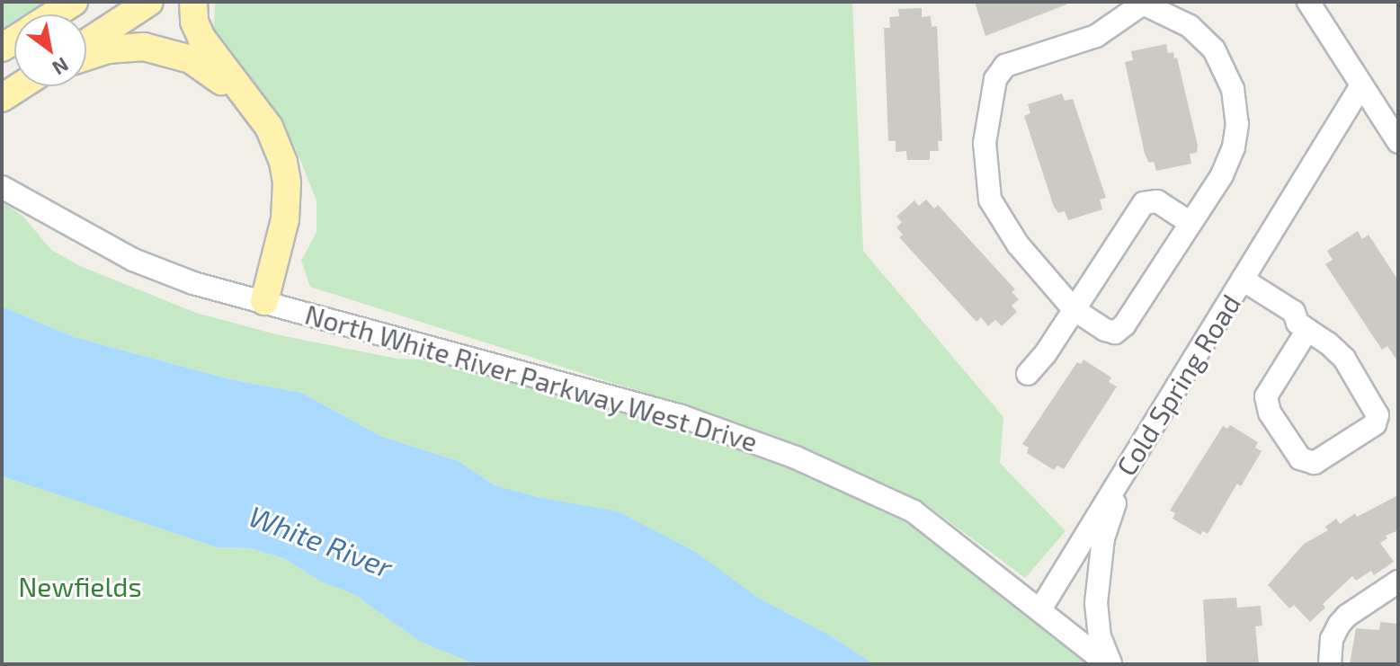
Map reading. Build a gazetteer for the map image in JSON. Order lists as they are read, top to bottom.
{
  "streets": {
    "street": ["North White River Parkway West Drive", "Cold Spring Road"]
  },
  "crossings": [
    ["North White River Parkway West Drive", "Cold Spring Road"]
  ],
  "water": ["White River"],
  "parks": ["Newfields"],
  "north": "bottom right"
}
